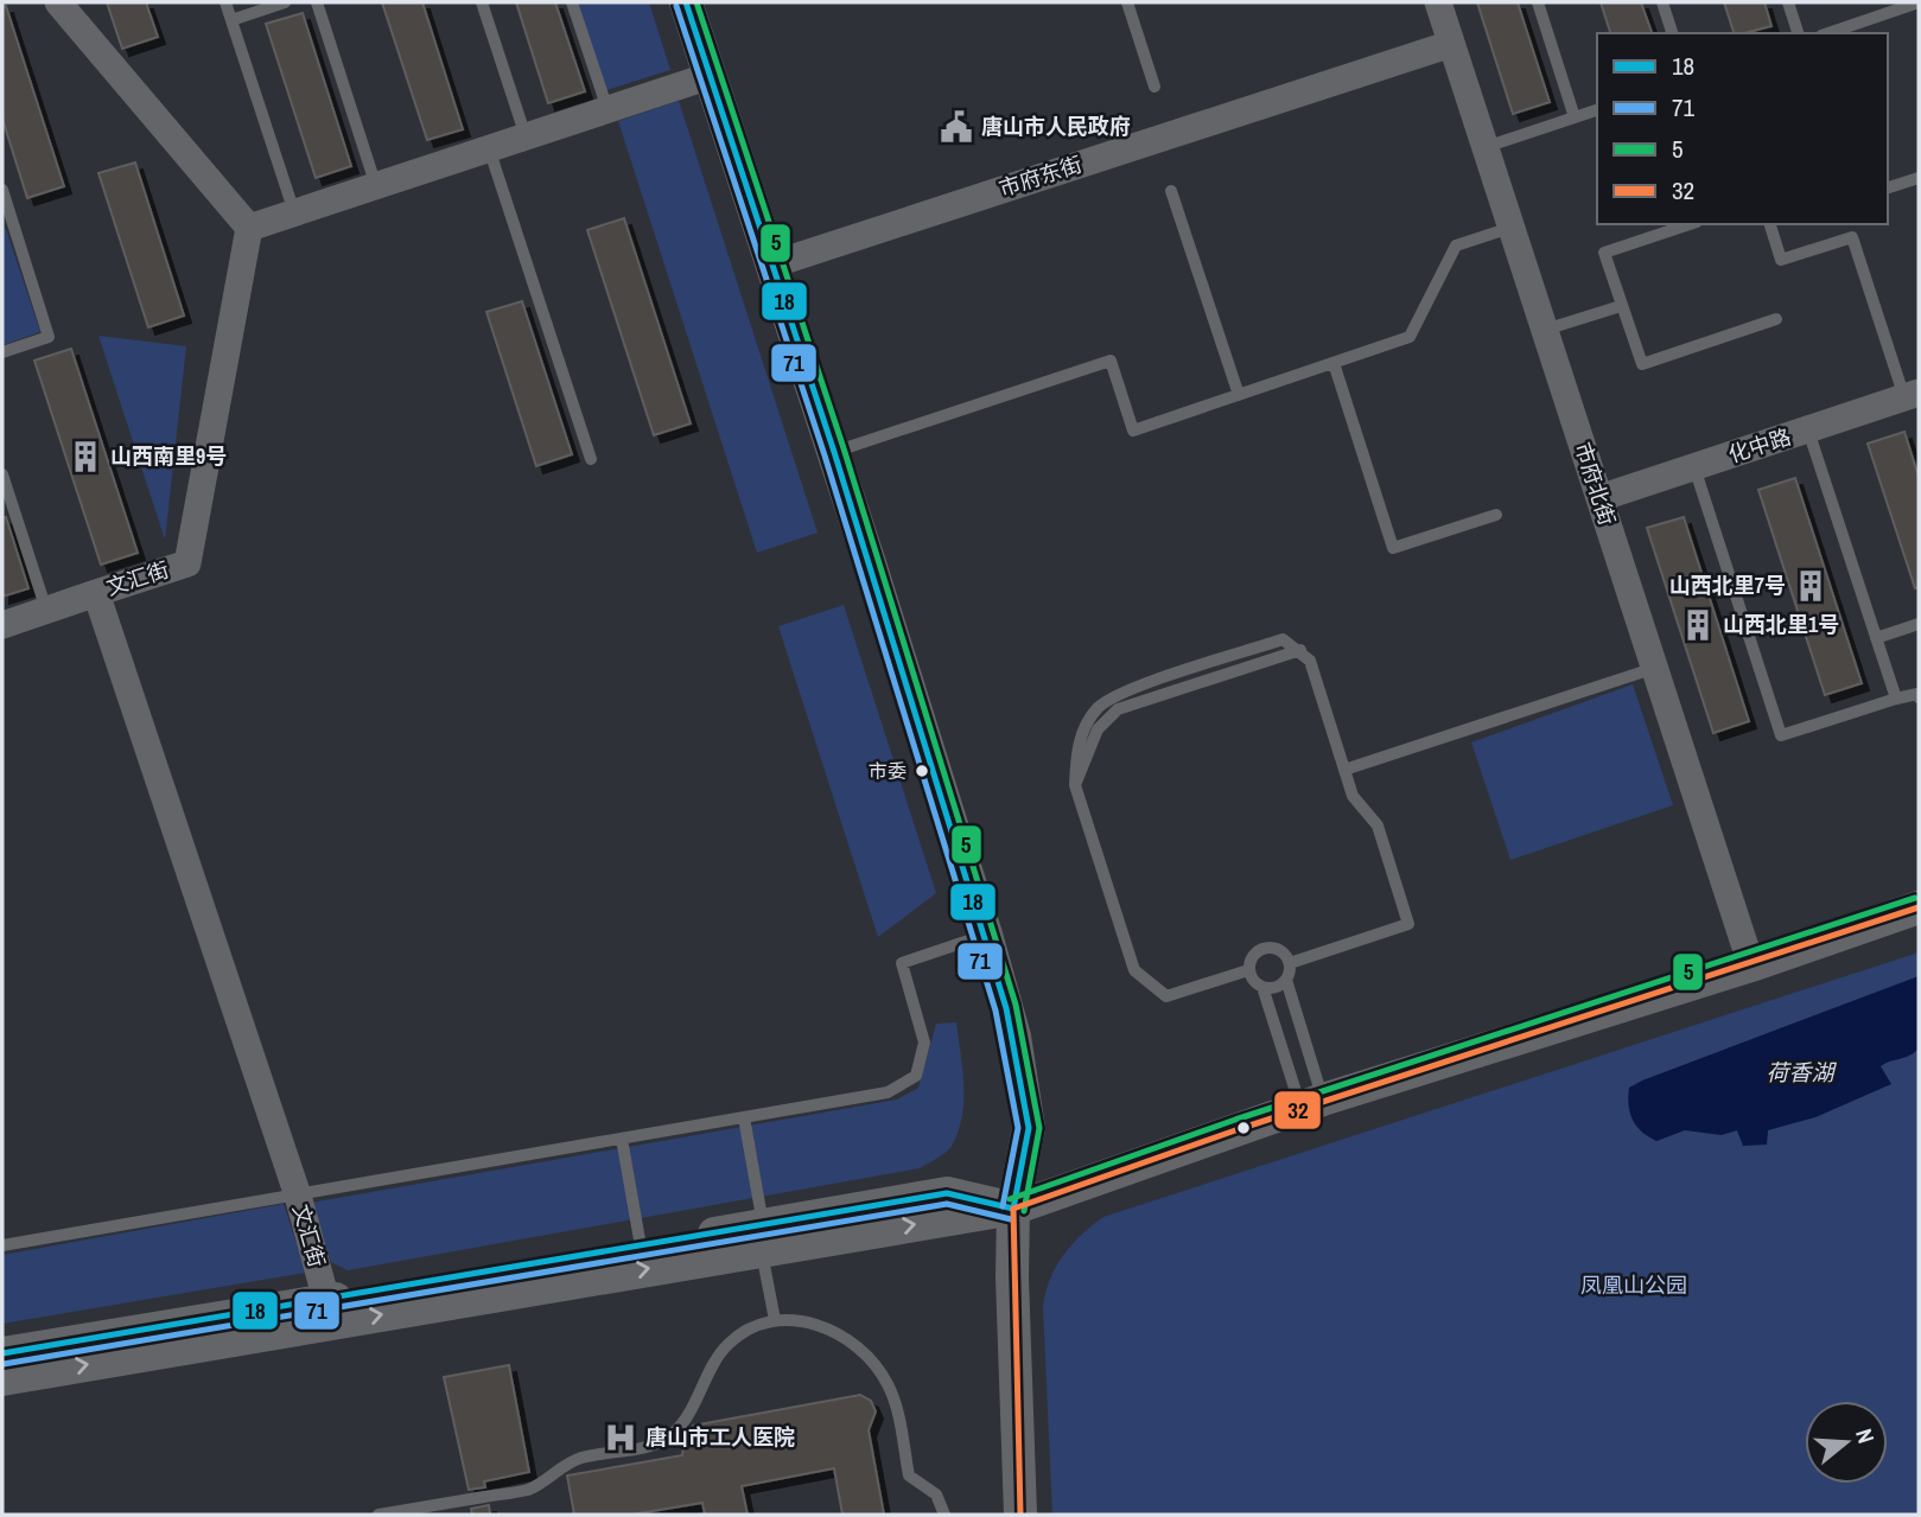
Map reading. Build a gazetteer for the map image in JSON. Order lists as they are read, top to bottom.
{
  "streets": {
    "street": [
      "市府东街",
      "化中路",
      "市府北街",
      "文汇街"
    ]
  },
  "crossings": [
    ["市府东街", "市府北街"],
    ["化中路", "市府北街"]
  ],
  "water": ["荷香湖"],
  "parks": ["凤凰山公园"],
  "places": {
    "public building": ["唐山市人民政府"],
    "building": ["山西南里9号", "山西北里7号", "山西北里1号"],
    "other": ["市委"],
    "hospital": ["唐山市工人医院"]
  },
  "lines": [
    "transit line 18",
    "transit line 5",
    "transit line 71",
    "transit line 32"
  ],
  "legend": [
    "18",
    "71",
    "5",
    "32"
  ],
  "north": "right"
}
